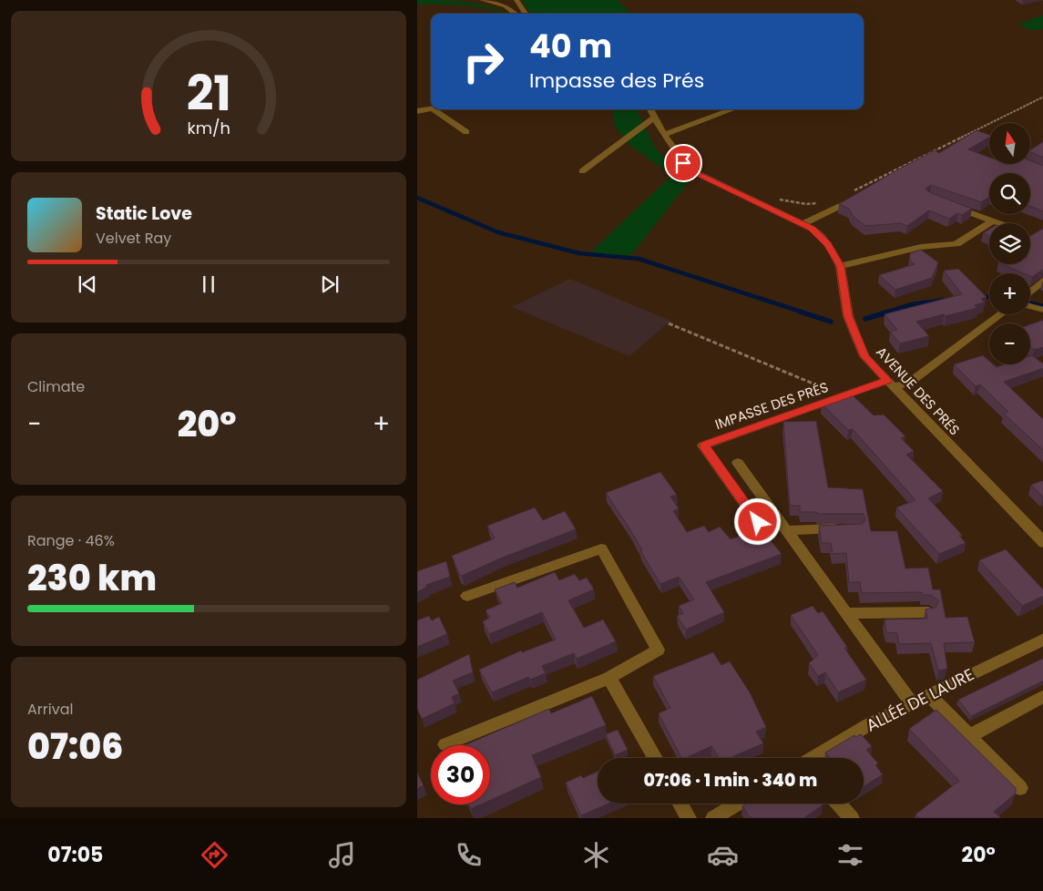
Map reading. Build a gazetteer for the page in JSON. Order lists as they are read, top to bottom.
{
  "streets": {
    "street": ["AVENUE DES PRÉS", "IMPASSE DES PRÉS", "ALLÉE DE LAURE"]
  },
  "crossings": [
    ["AVENUE DES PRÉS", "IMPASSE DES PRÉS"]
  ],
  "north": "top",
  "page": {
    "turn": ["40 m", "Impasse des Prés"],
    "map_buttons": ["+", "−"],
    "song": ["Static Love", "Velvet Ray"],
    "tile": [
      "Climate",
      ["Range · 46%", "230 km"],
      ["Arrival", "07:06"]
    ],
    "heat": ["−", "20°", "+"],
    "limit": "30",
    "trip": "07:06 · 1 min · 340 m",
    "tabs": ["07:05", "20°"],
    "gauge": ["21", "km/h"]
  }
}
